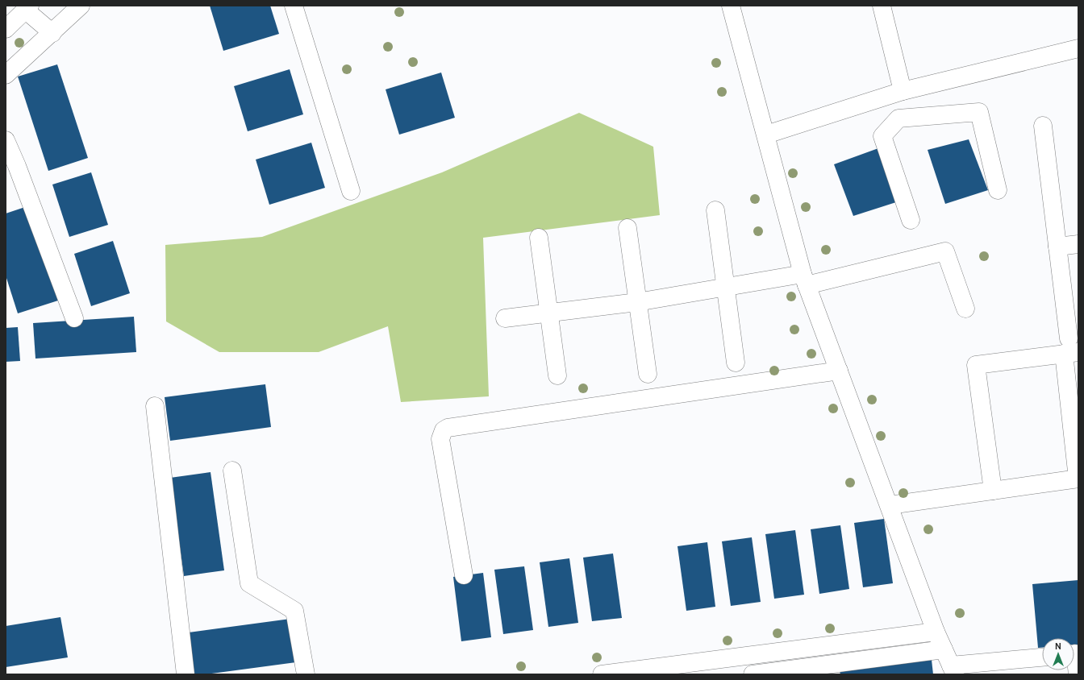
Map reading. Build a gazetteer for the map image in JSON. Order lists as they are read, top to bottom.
{
  "north": "top"
}
